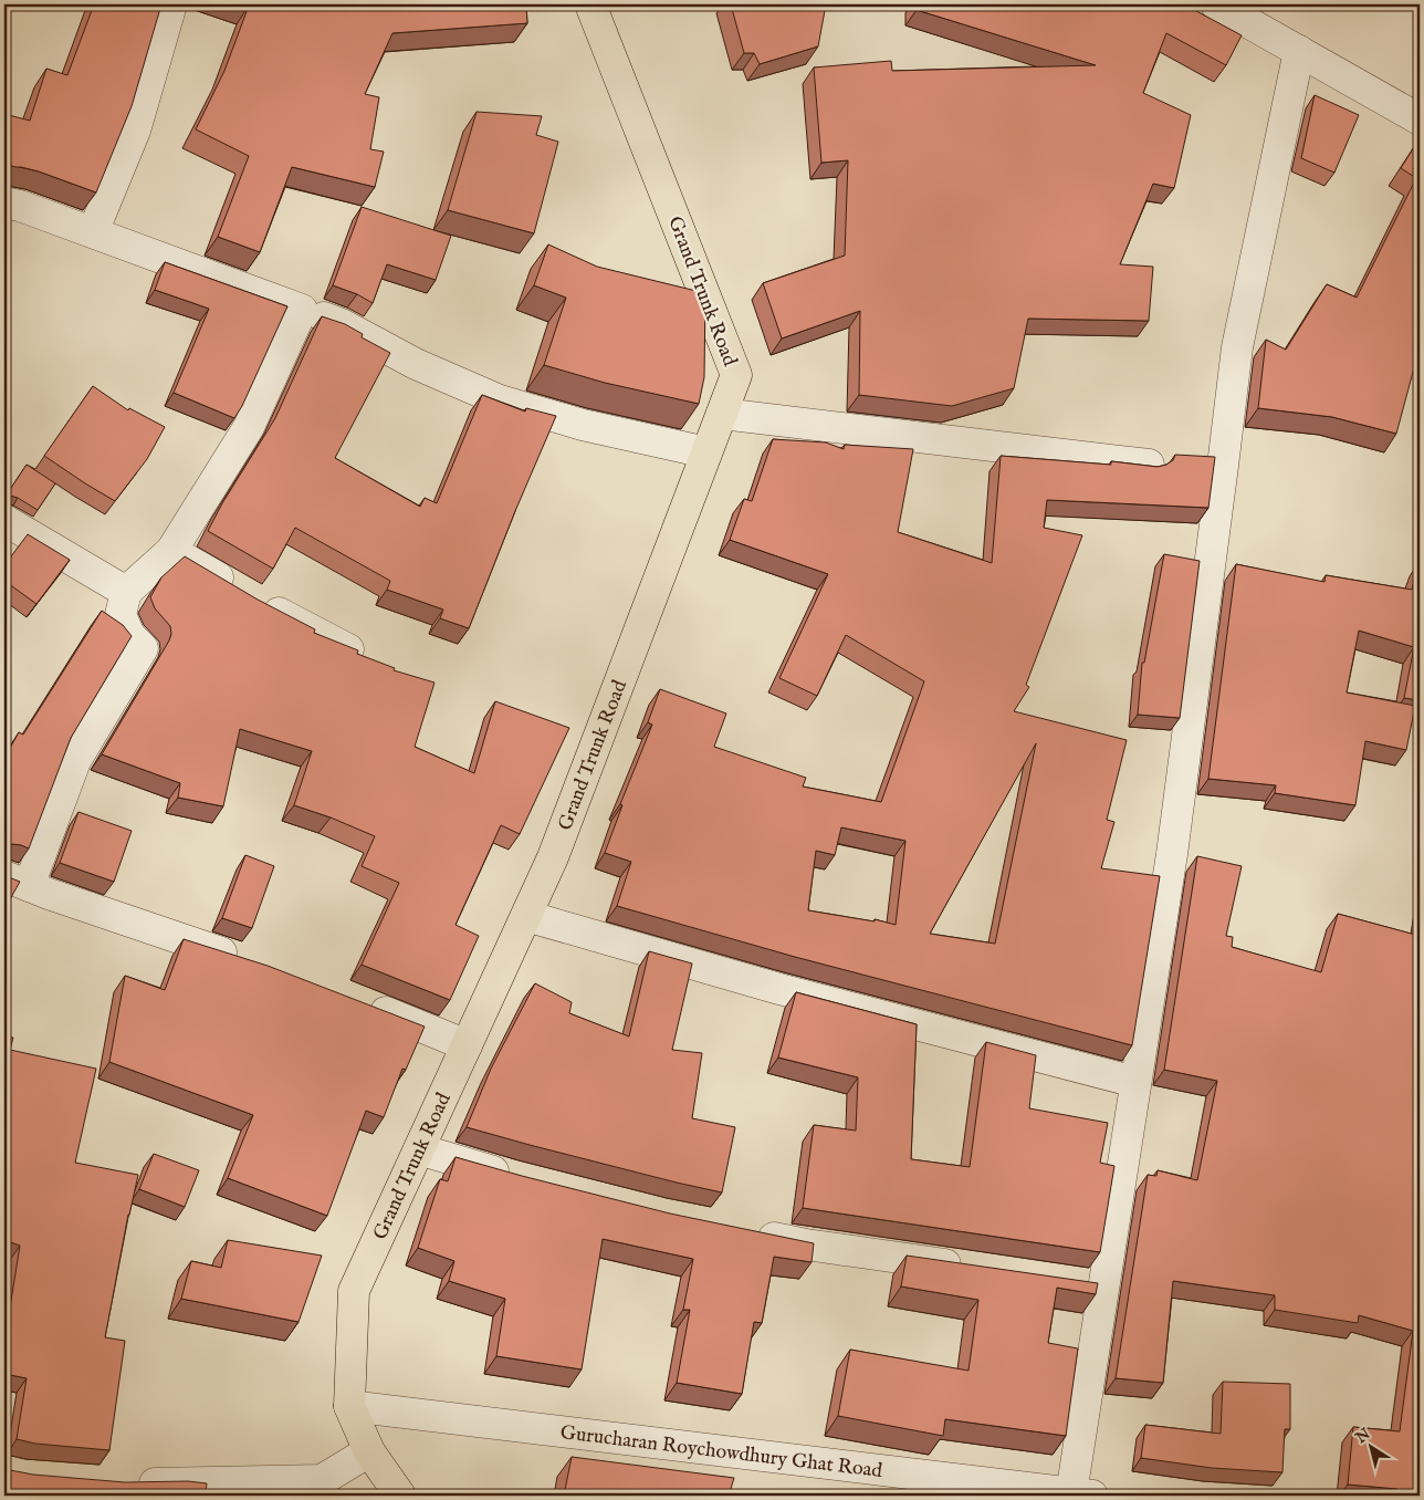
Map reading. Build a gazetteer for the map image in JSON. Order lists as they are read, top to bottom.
{
  "streets": {
    "main road": ["Grand Trunk Road"],
    "street": ["Gurucharan Roychowdhury Ghat Road"]
  },
  "crossings": [
    ["Grand Trunk Road", "Gurucharan Roychowdhury Ghat Road"]
  ],
  "north": "top left"
}
